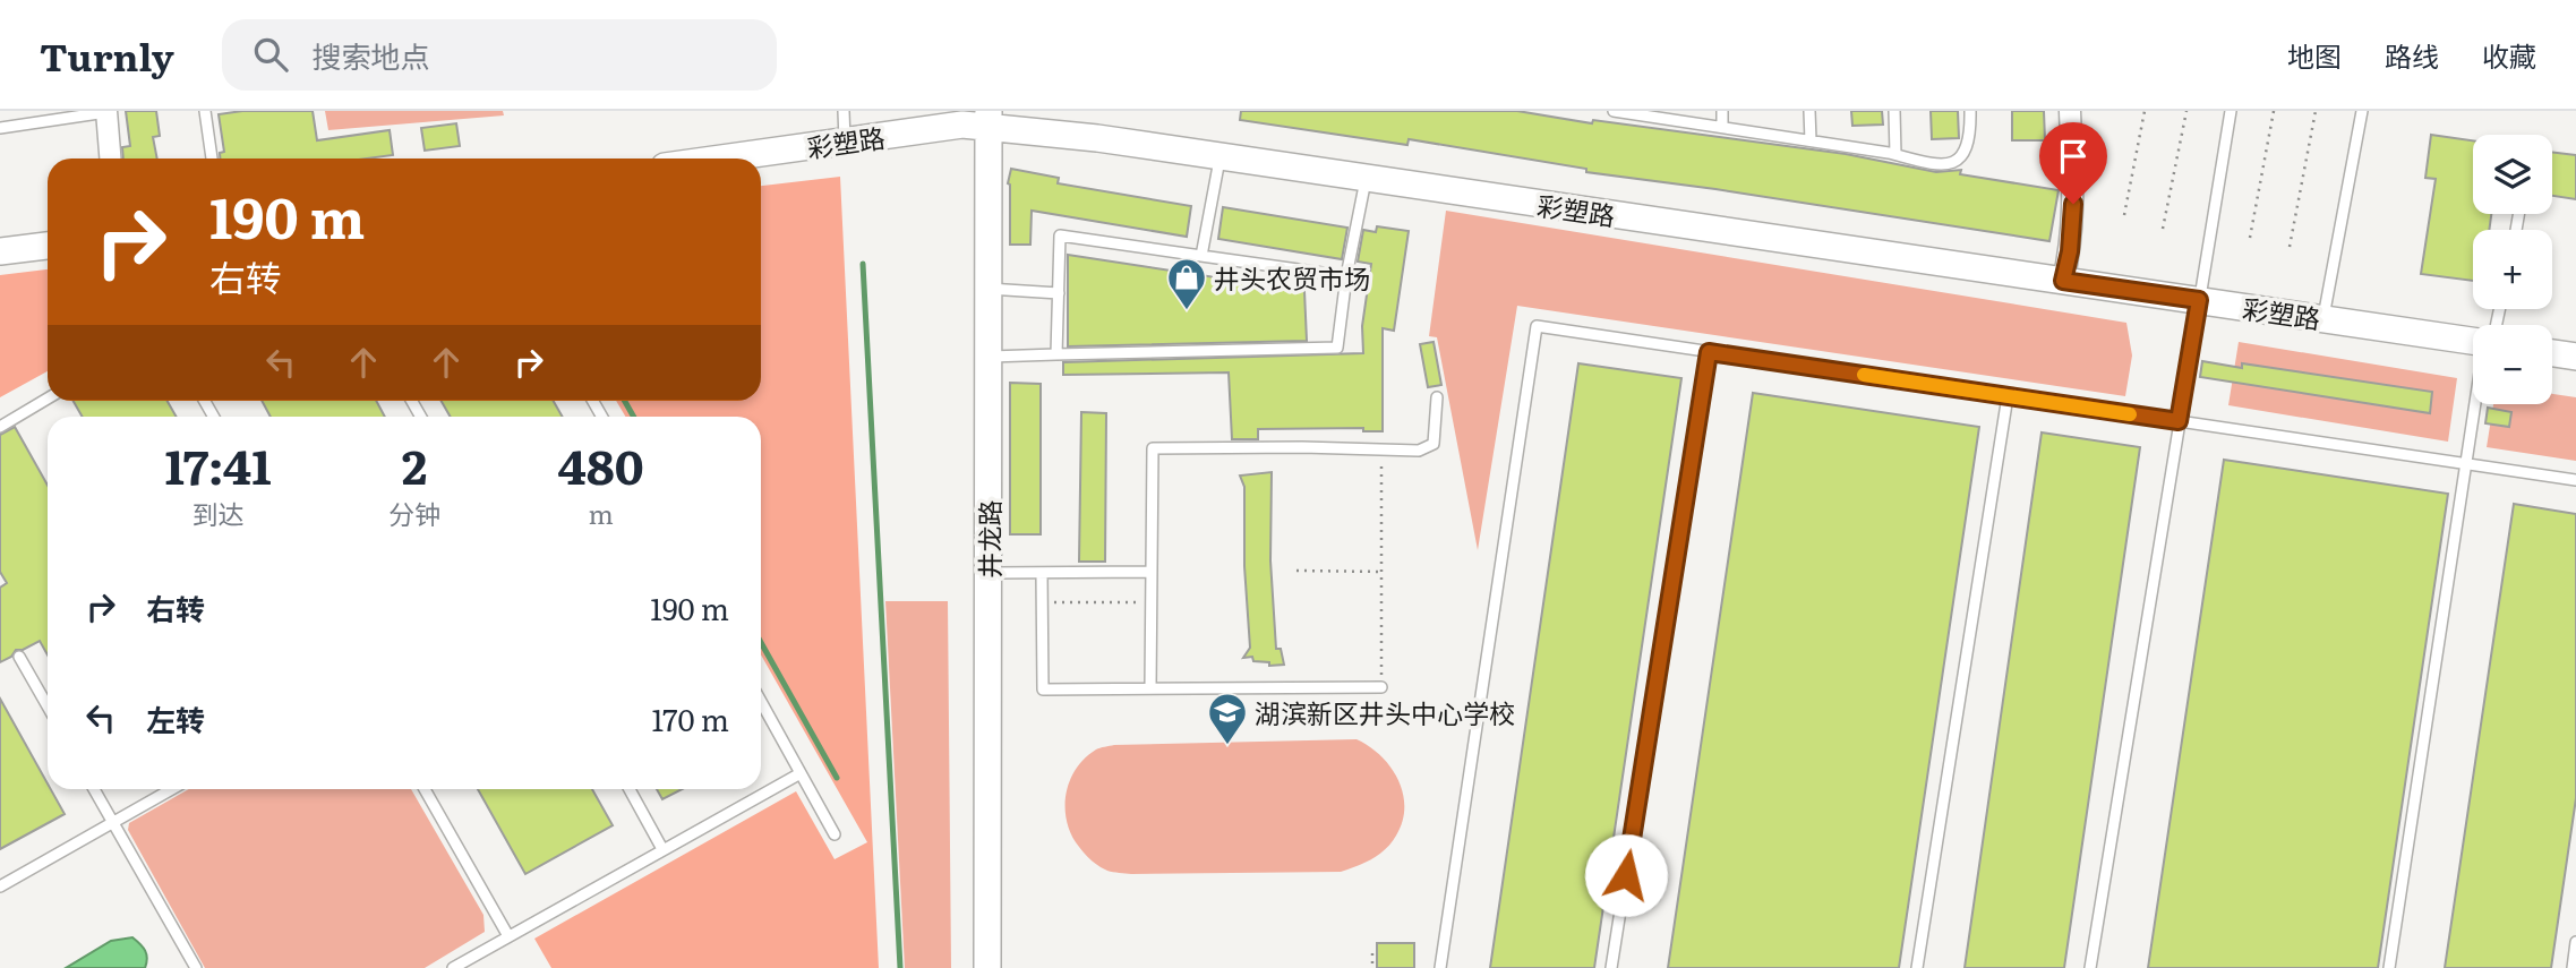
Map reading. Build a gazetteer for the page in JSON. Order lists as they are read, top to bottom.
{
  "streets": {
    "street": ["彩塑路", "井龙路"]
  },
  "crossings": [
    ["彩塑路", "井龙路"]
  ],
  "places": {
    "shop": ["井头农贸市场"],
    "school or university": ["湖滨新区井头中心学校"]
  },
  "page": {
    "header": "Turnly",
    "search": "搜索地点",
    "nav": ["地图", "路线", "收藏"],
    "map_buttons": ["+", "−"],
    "turn": ["190 m", "右转"],
    "eta": [
      "17:41",
      "到达",
      "2",
      "分钟",
      "480",
      "m"
    ],
    "list": [
      {
        "name": "右转",
        "value": "190 m"
      },
      {
        "name": "左转",
        "value": "170 m"
      }
    ]
  }
}
